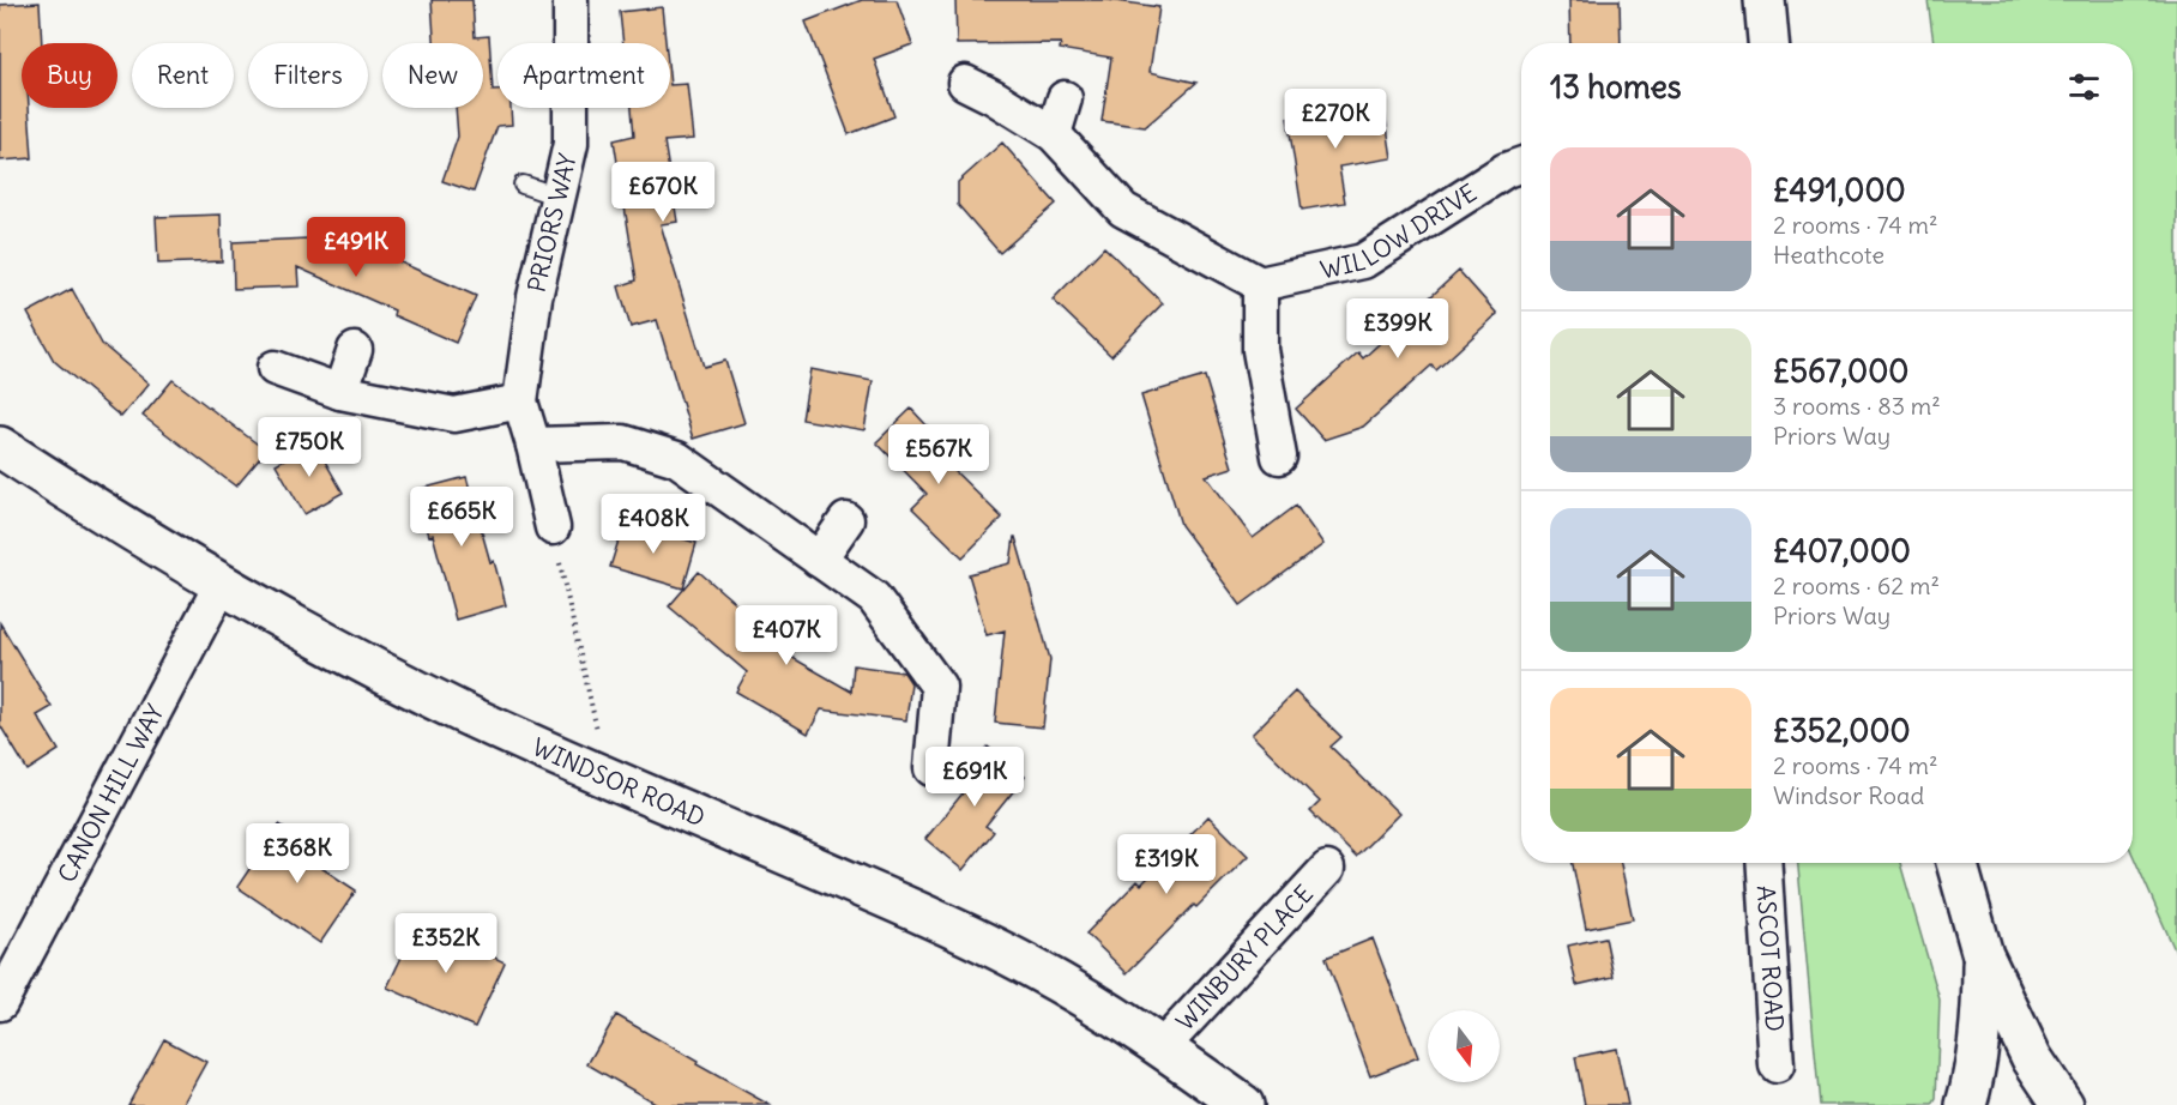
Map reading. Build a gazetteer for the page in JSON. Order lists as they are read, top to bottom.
{
  "streets": {
    "main road": ["WINDSOR ROAD"],
    "street": [
      "PRIORS WAY",
      "WILLOW DRIVE",
      "CANON HILL WAY",
      "WINBURY PLACE",
      "ASCOT ROAD"
    ]
  },
  "crossings": [
    ["WINDSOR ROAD", "CANON HILL WAY"],
    ["WINDSOR ROAD", "WINBURY PLACE"]
  ],
  "north": "bottom",
  "page": {
    "chip": [
      "Buy",
      "Rent",
      "Filters",
      "New",
      "Apartment"
    ],
    "heading": "13 homes",
    "price": [
      "£270K",
      "£670K",
      "£491K",
      "£399K",
      "£750K",
      "£567K",
      "£665K",
      "£408K",
      "£407K",
      "£691K",
      "£368K",
      "£319K",
      "£352K"
    ],
    "list": [
      {
        "name": "£491,000",
        "note": "2 rooms · 74 m² · Heathcote"
      },
      {
        "name": "£567,000",
        "note": "3 rooms · 83 m² · Priors Way"
      },
      {
        "name": "£407,000",
        "note": "2 rooms · 62 m² · Priors Way"
      },
      {
        "name": "£352,000",
        "note": "2 rooms · 74 m² · Windsor Road"
      }
    ]
  }
}
